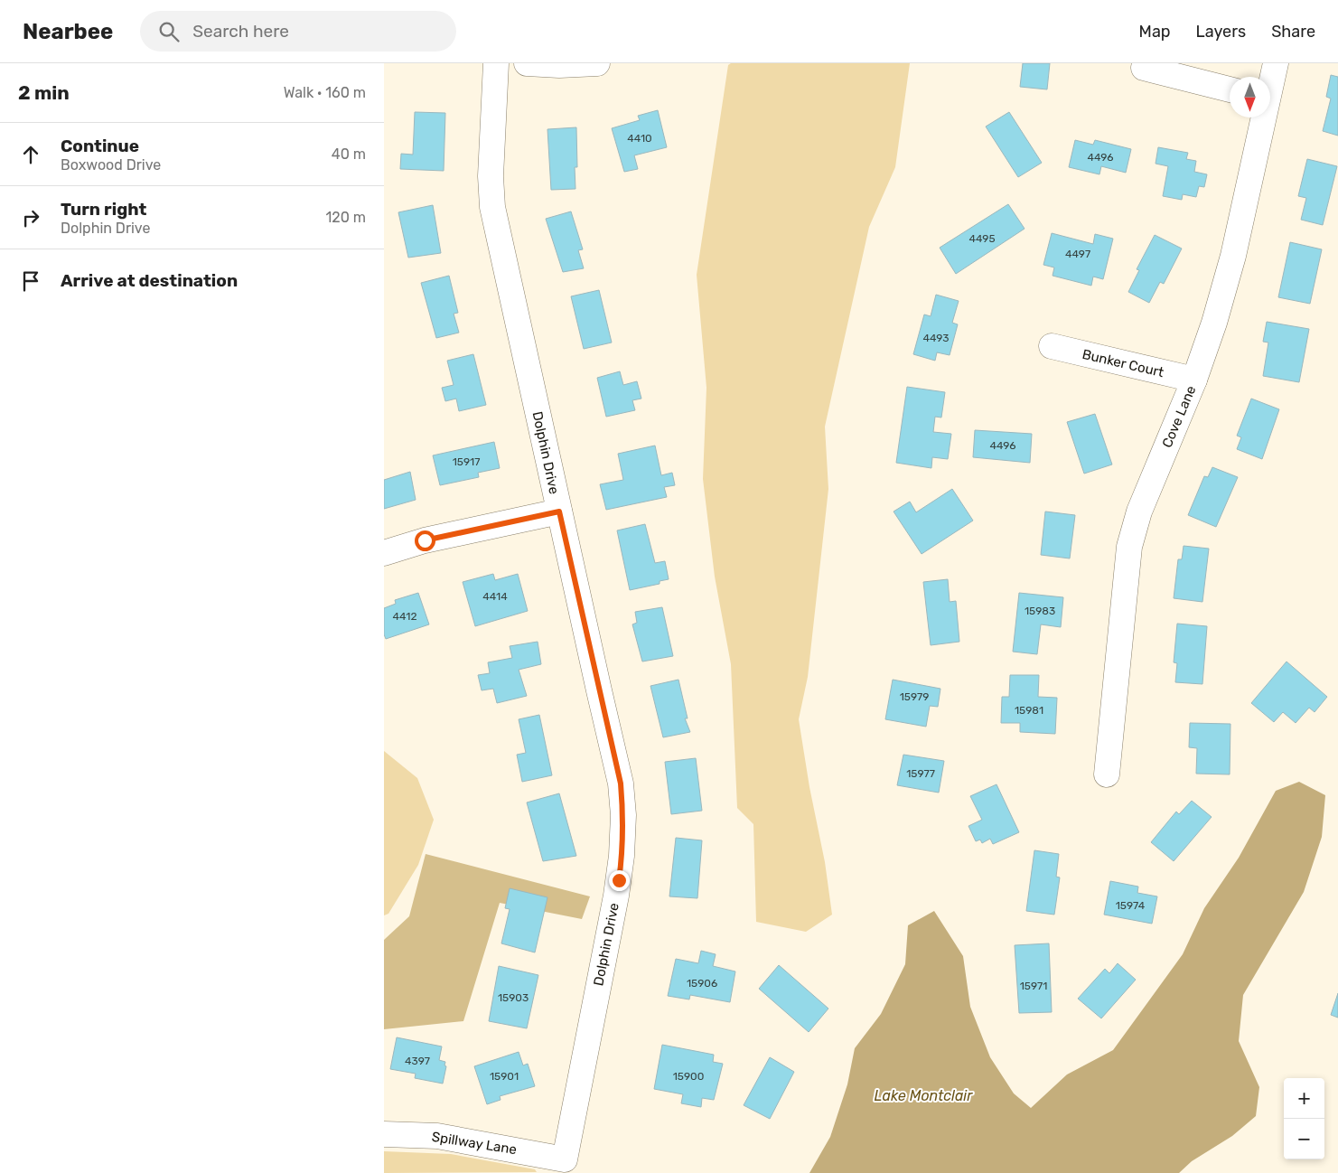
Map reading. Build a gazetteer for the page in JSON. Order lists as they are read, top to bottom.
{
  "streets": {
    "street": [
      "Bunker Court",
      "Cove Lane",
      "Dolphin Drive",
      "Spillway Lane"
    ]
  },
  "crossings": [
    ["Bunker Court", "Cove Lane"],
    ["Dolphin Drive", "Spillway Lane"]
  ],
  "water": ["Lake Montclair"],
  "house_numbers": [
    "4410",
    "4496",
    "4495",
    "4497",
    "4493",
    "4496",
    "15917",
    "4414",
    "15983",
    "4412",
    "15979",
    "15981",
    "15977",
    "15974",
    "15906",
    "15971",
    "15903",
    "4397",
    "15901",
    "15900"
  ],
  "north": "bottom",
  "page": {
    "header": "Nearbee",
    "search": "Search here",
    "nav": ["Map", "Layers", "Share"],
    "heading": ["2 min", "Walk · 160 m"],
    "list": [
      ["Continue", "Boxwood Drive", "40 m"],
      ["Turn right", "Dolphin Drive", "120 m"],
      "Arrive at destination"
    ],
    "map_buttons": ["+", "−"]
  }
}
